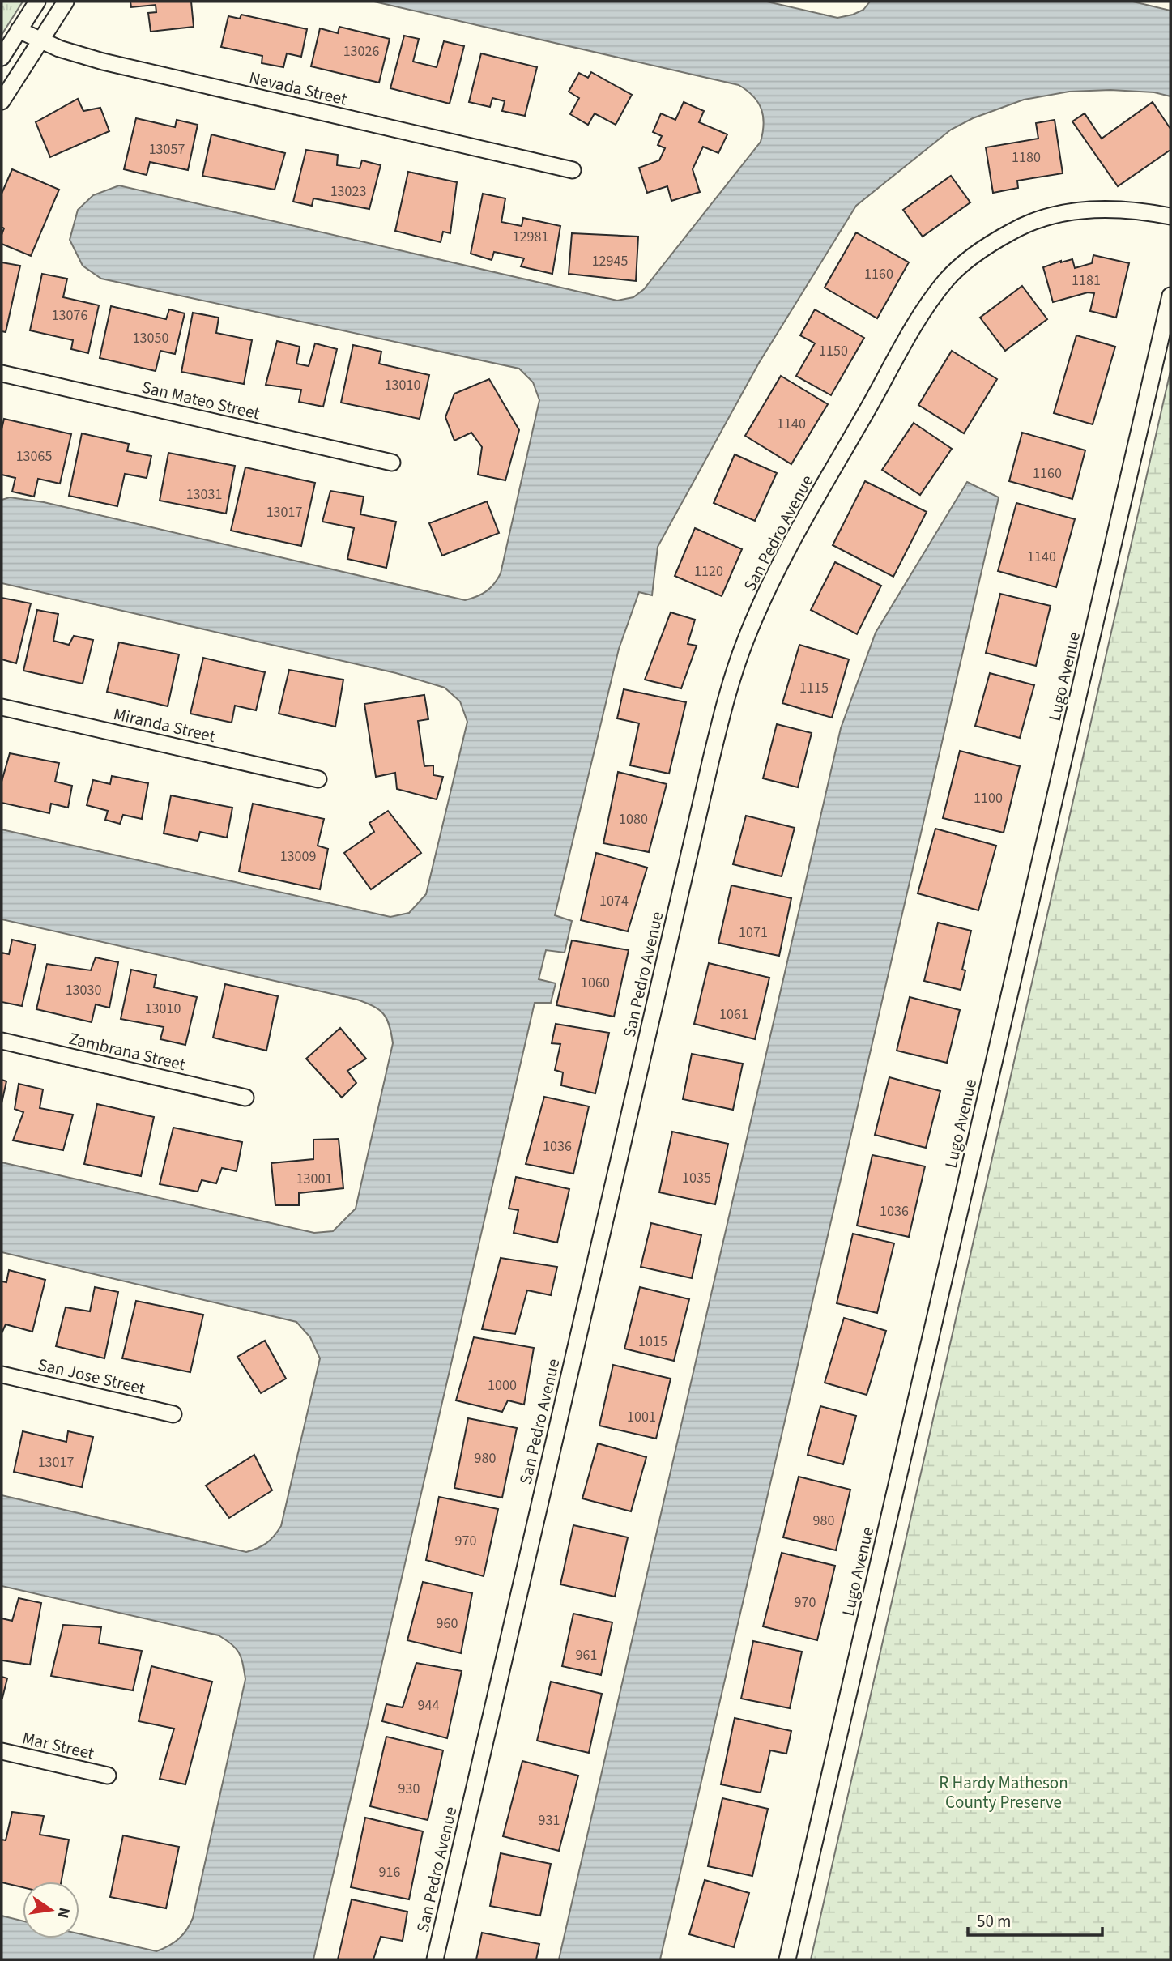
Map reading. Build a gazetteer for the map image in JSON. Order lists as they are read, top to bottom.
{
  "streets": {
    "street": [
      "Nevada Street",
      "San Mateo Street",
      "San Pedro Avenue",
      "Lugo Avenue",
      "Miranda Street",
      "Zambrana Street",
      "San Jose Street",
      "Mar Street"
    ]
  },
  "parks": ["R Hardy Matheson County Preserve"],
  "house_numbers": [
    "13026",
    "13057",
    "1180",
    "13023",
    "12981",
    "12945",
    "1160",
    "1181",
    "13076",
    "13050",
    "1150",
    "13010",
    "1140",
    "13065",
    "1160",
    "13031",
    "13017",
    "1140",
    "1120",
    "1115",
    "1100",
    "1080",
    "13009",
    "1074",
    "1071",
    "1060",
    "13030",
    "13010",
    "1061",
    "1036",
    "1035",
    "13001",
    "1036",
    "1015",
    "1000",
    "1001",
    "980",
    "13017",
    "980",
    "970",
    "970",
    "960",
    "961",
    "944",
    "930",
    "931",
    "916"
  ],
  "scale_bar": "50 m",
  "north": "right"
}
